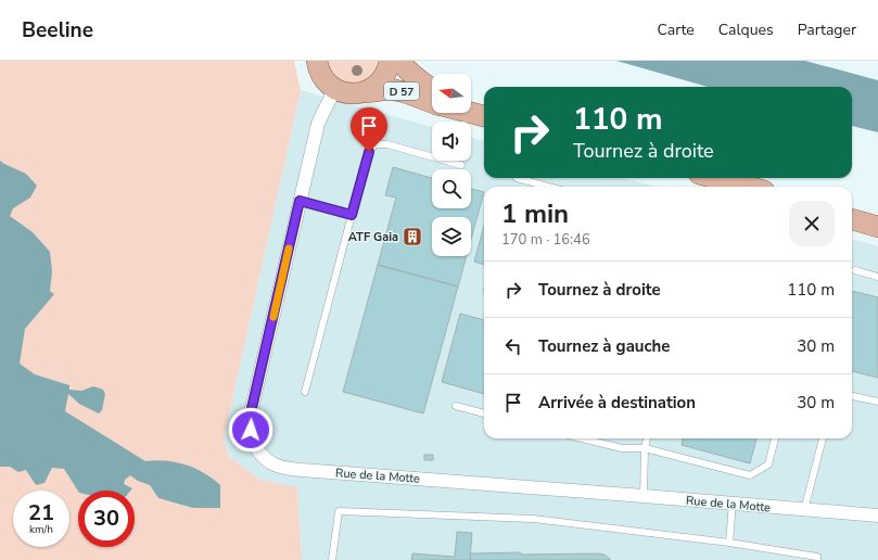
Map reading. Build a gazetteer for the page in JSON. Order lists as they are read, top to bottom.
{
  "streets": {
    "main road": ["D 57"],
    "street": ["Rue de la Motte"]
  },
  "places": {
    "building": ["ATF Gaia"]
  },
  "north": "left",
  "page": {
    "header": "Beeline",
    "nav": ["Carte", "Calques", "Partager"],
    "turn": ["110 m", "Tournez à droite"],
    "heading": ["1 min", "170 m · 16:46"],
    "list": [
      {
        "name": "Tournez à droite",
        "value": "110 m"
      },
      {
        "name": "Tournez à gauche",
        "value": "30 m"
      },
      {
        "name": "Arrivée à destination",
        "value": "30 m"
      }
    ],
    "speed": "21 km/h",
    "limit": "30"
  }
}
